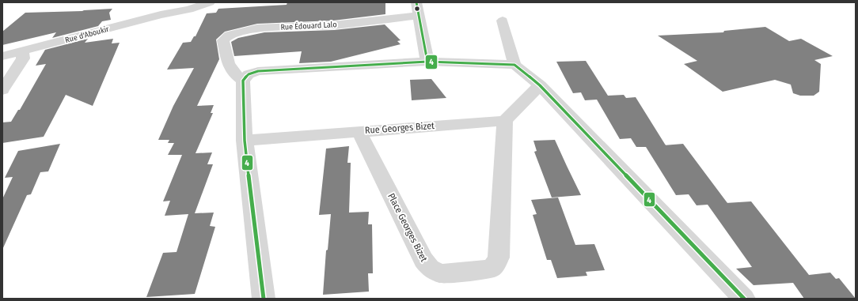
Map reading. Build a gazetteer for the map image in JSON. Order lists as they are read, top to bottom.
{
  "streets": {
    "street": [
      "Rue Édouard Lalo",
      "Rue d'Aboukir",
      "Rue Georges Bizet",
      "Place Georges Bizet"
    ]
  },
  "crossings": [
    ["Rue Georges Bizet", "Place Georges Bizet"]
  ],
  "lines": ["transit line 4"]
}
